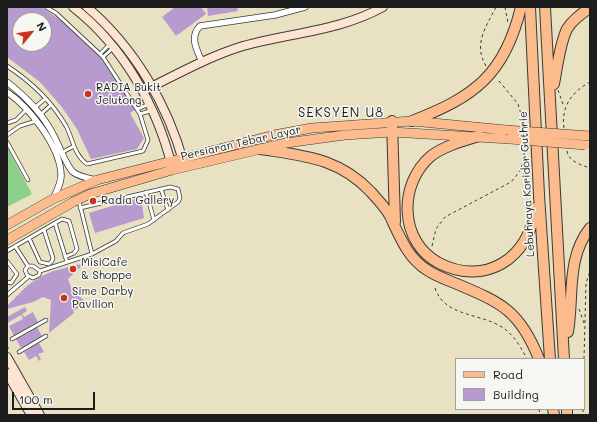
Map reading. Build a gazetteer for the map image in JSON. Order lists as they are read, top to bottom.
{
  "streets": {
    "highway": ["Lebuhraya Koridor Guthrie"],
    "main road": ["Persiaran Tebar Layar"]
  },
  "districts": ["SEKSYEN U8"],
  "places": [
    "RADIA Bukit Jelutong",
    "Radia Gallery",
    "MisiCafe & Shoppe",
    "Sime Darby Pavilion"
  ],
  "legend": ["Road", "Building"],
  "scale_bar": "100 m",
  "north": "top right"
}
